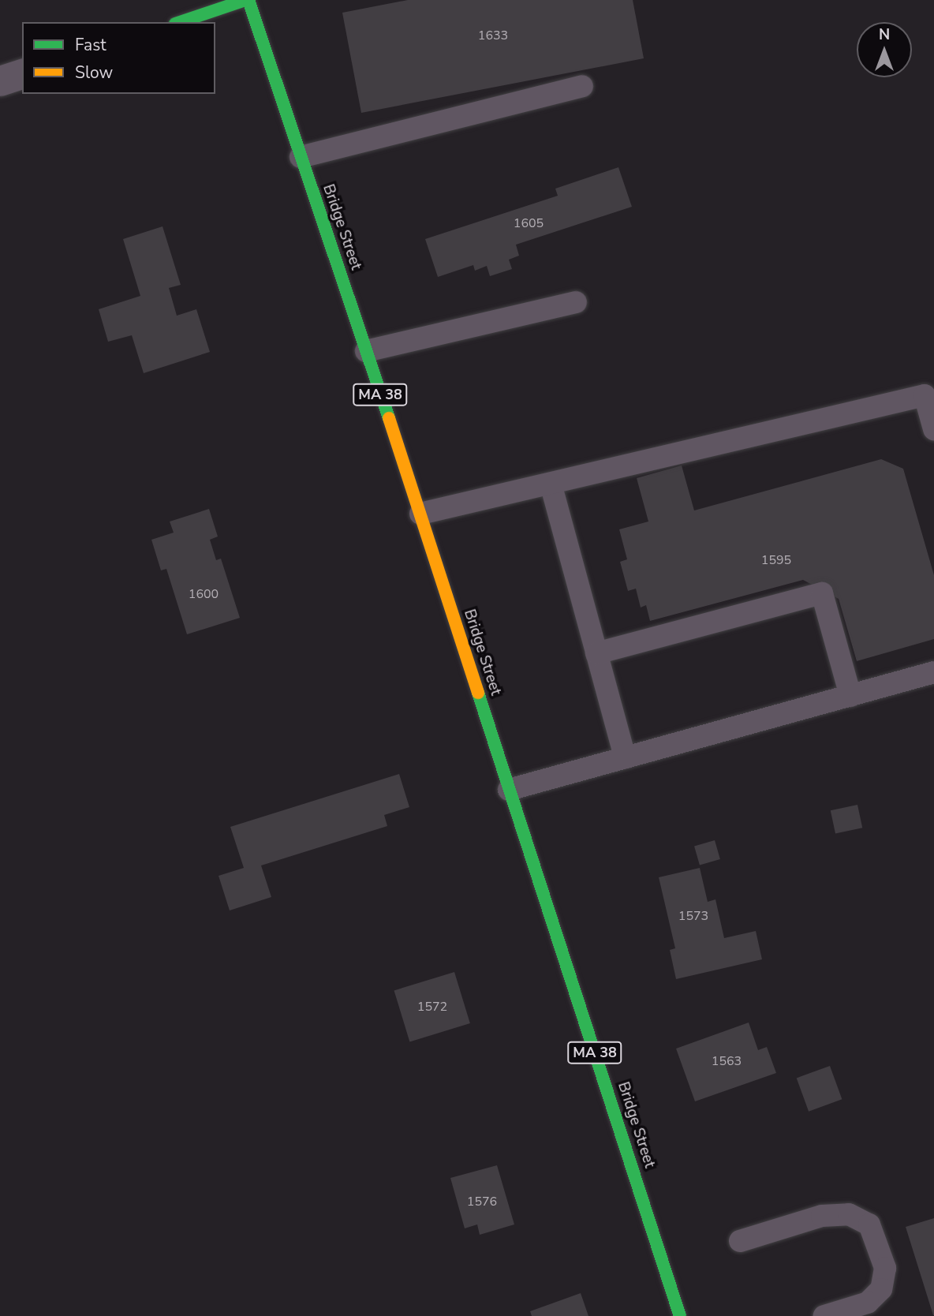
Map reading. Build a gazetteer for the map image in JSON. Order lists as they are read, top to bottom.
{
  "streets": {
    "main road": ["Bridge Street", "MA 38"]
  },
  "house_numbers": [
    "1633",
    "1605",
    "1595",
    "1600",
    "1573",
    "1572",
    "1563",
    "1576"
  ],
  "legend": ["Fast", "Slow"],
  "north": "top"
}
